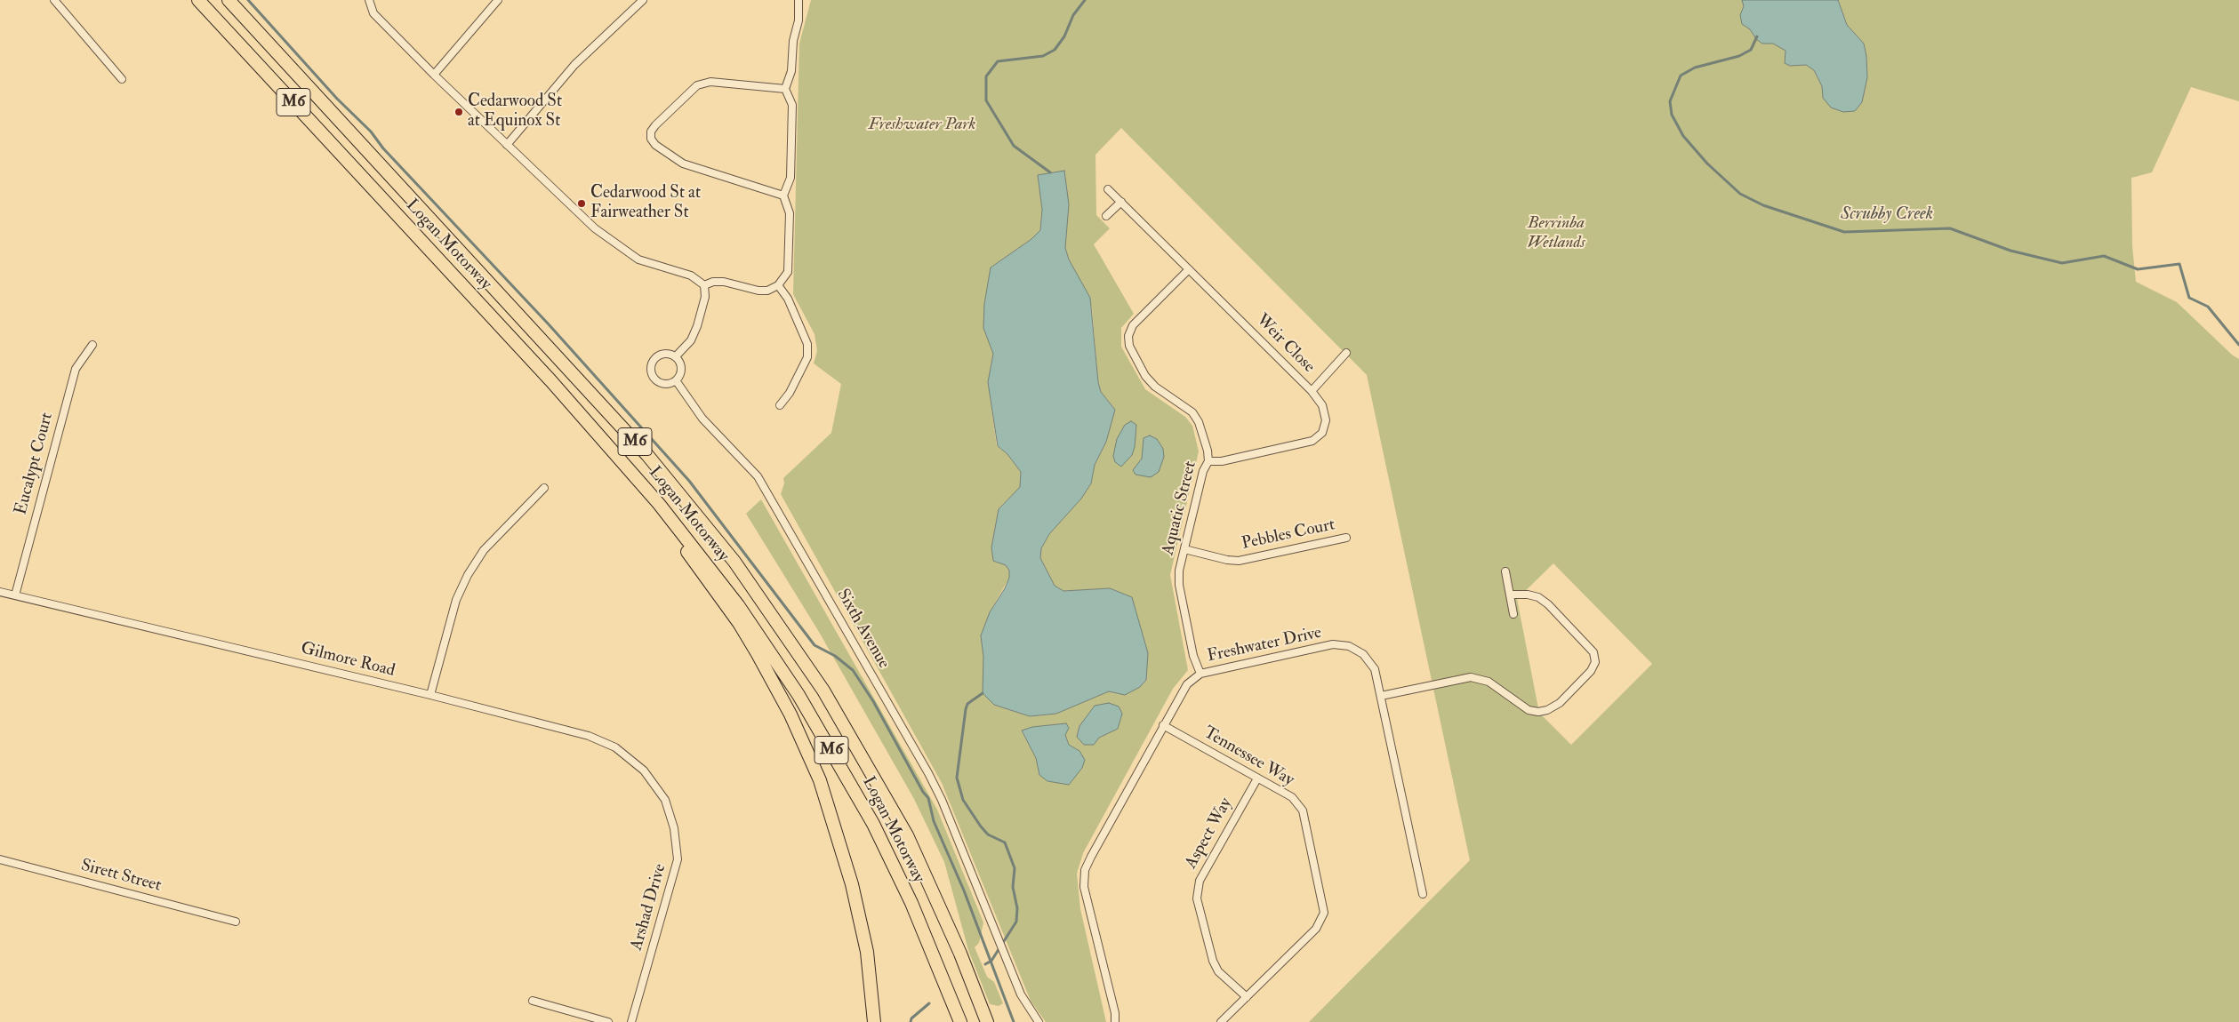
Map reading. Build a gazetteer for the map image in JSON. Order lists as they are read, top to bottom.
{
  "streets": {
    "highway": ["M6", "Logan Motorway"],
    "street": [
      "Weir Close",
      "Eucalypt Court",
      "Aquatic Street",
      "Pebbles Court",
      "Sixth Avenue",
      "Freshwater Drive",
      "Gilmore Road",
      "Tennessee Way",
      "Aspect Way",
      "Sirett Street",
      "Arshad Drive"
    ]
  },
  "crossings": [
    ["Weir Close", "Aquatic Street"],
    ["Eucalypt Court", "Gilmore Road"],
    ["Aquatic Street", "Pebbles Court"],
    ["Aquatic Street", "Freshwater Drive"],
    ["Freshwater Drive", "Tennessee Way"],
    ["Gilmore Road", "Arshad Drive"],
    ["Tennessee Way", "Aspect Way"]
  ],
  "water": ["Scrubby Creek"],
  "parks": ["Freshwater Park", "Berrinba Wetlands"],
  "places": ["Cedarwood St at Equinox St", "Cedarwood St at Fairweather St"]
}
